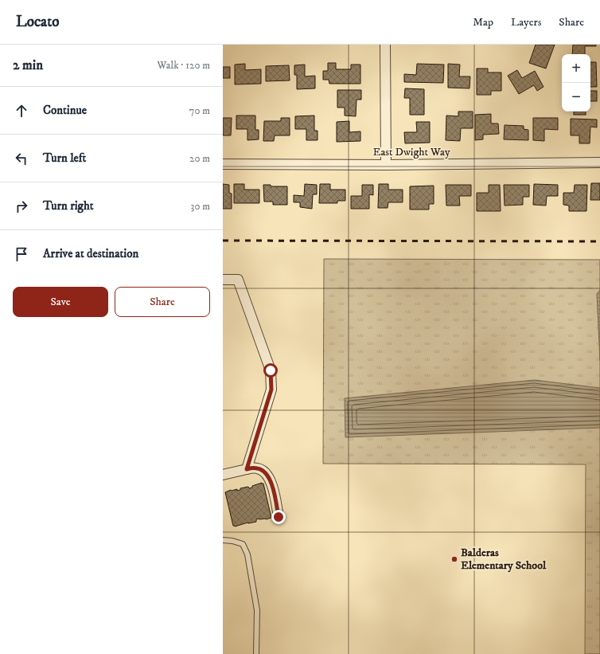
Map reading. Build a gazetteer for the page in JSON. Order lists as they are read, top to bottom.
{
  "streets": {
    "street": ["East Dwight Way"]
  },
  "places": ["Balderas Elementary School"],
  "page": {
    "header": "Locato",
    "nav": ["Map", "Layers", "Share"],
    "heading": ["2 min", "Walk · 120 m"],
    "map_buttons": ["+", "−"],
    "list": [
      ["Continue", "70 m"],
      ["Turn left", "20 m"],
      ["Turn right", "30 m"],
      "Arrive at destination"
    ],
    "buttons": ["Save", "Share"]
  }
}
